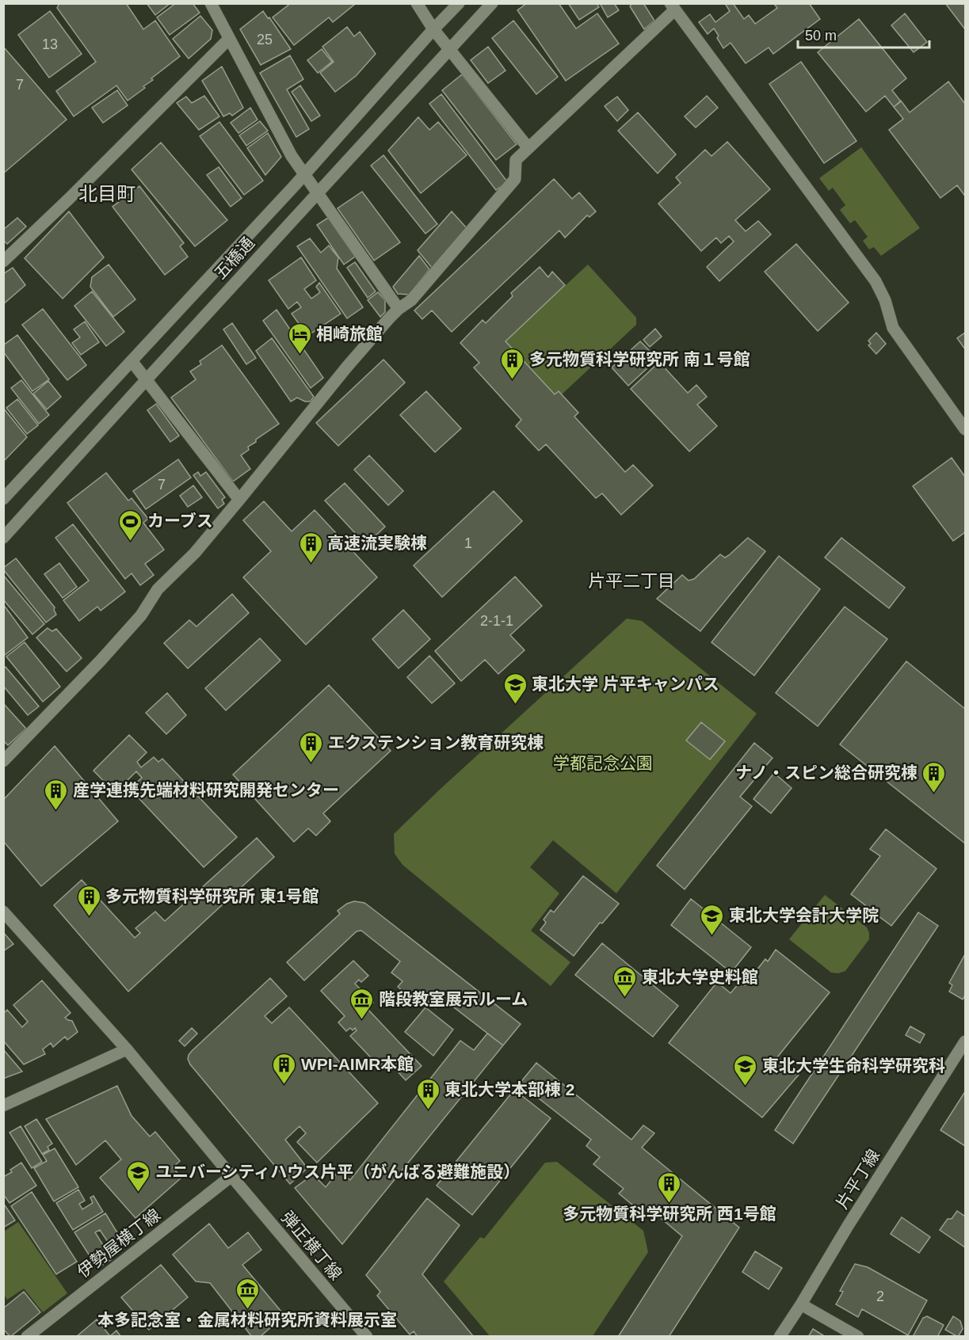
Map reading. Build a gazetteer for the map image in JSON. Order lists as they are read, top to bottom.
{
  "streets": {
    "street": [
      "五橋通",
      "片平丁線",
      "伊勢屋横丁線",
      "弾正横丁線"
    ]
  },
  "crossings": [
    ["伊勢屋横丁線", "弾正横丁線"]
  ],
  "districts": ["北目町", "片平二丁目"],
  "parks": ["学都記念公園"],
  "places": {
    "hotel": ["相崎旅館"],
    "building": [
      "多元物質科学研究所 南１号館",
      "高速流実験棟",
      "エクステンション教育研究棟",
      "ナノ・スピン総合研究棟",
      "産学連携先端材料研究開発センター",
      "多元物質科学研究所 東1号館",
      "WPI-AIMR本館",
      "東北大学本部棟 2",
      "多元物質科学研究所 西1号館"
    ],
    "sports": ["カーブス"],
    "school or university": [
      "東北大学 片平キャンパス",
      "東北大学会計大学院",
      "東北大学生命科学研究科",
      "ユニバーシティハウス片平（がんばる避難施設）"
    ],
    "museum": ["東北大学史料館", "階段教室展示ルーム", "本多記念室・金属材料研究所資料展示室"]
  },
  "house_numbers": [
    "25",
    "13",
    "7",
    "7",
    "1",
    "2-1-1",
    "2"
  ],
  "scale_bar": "50 m"
}
